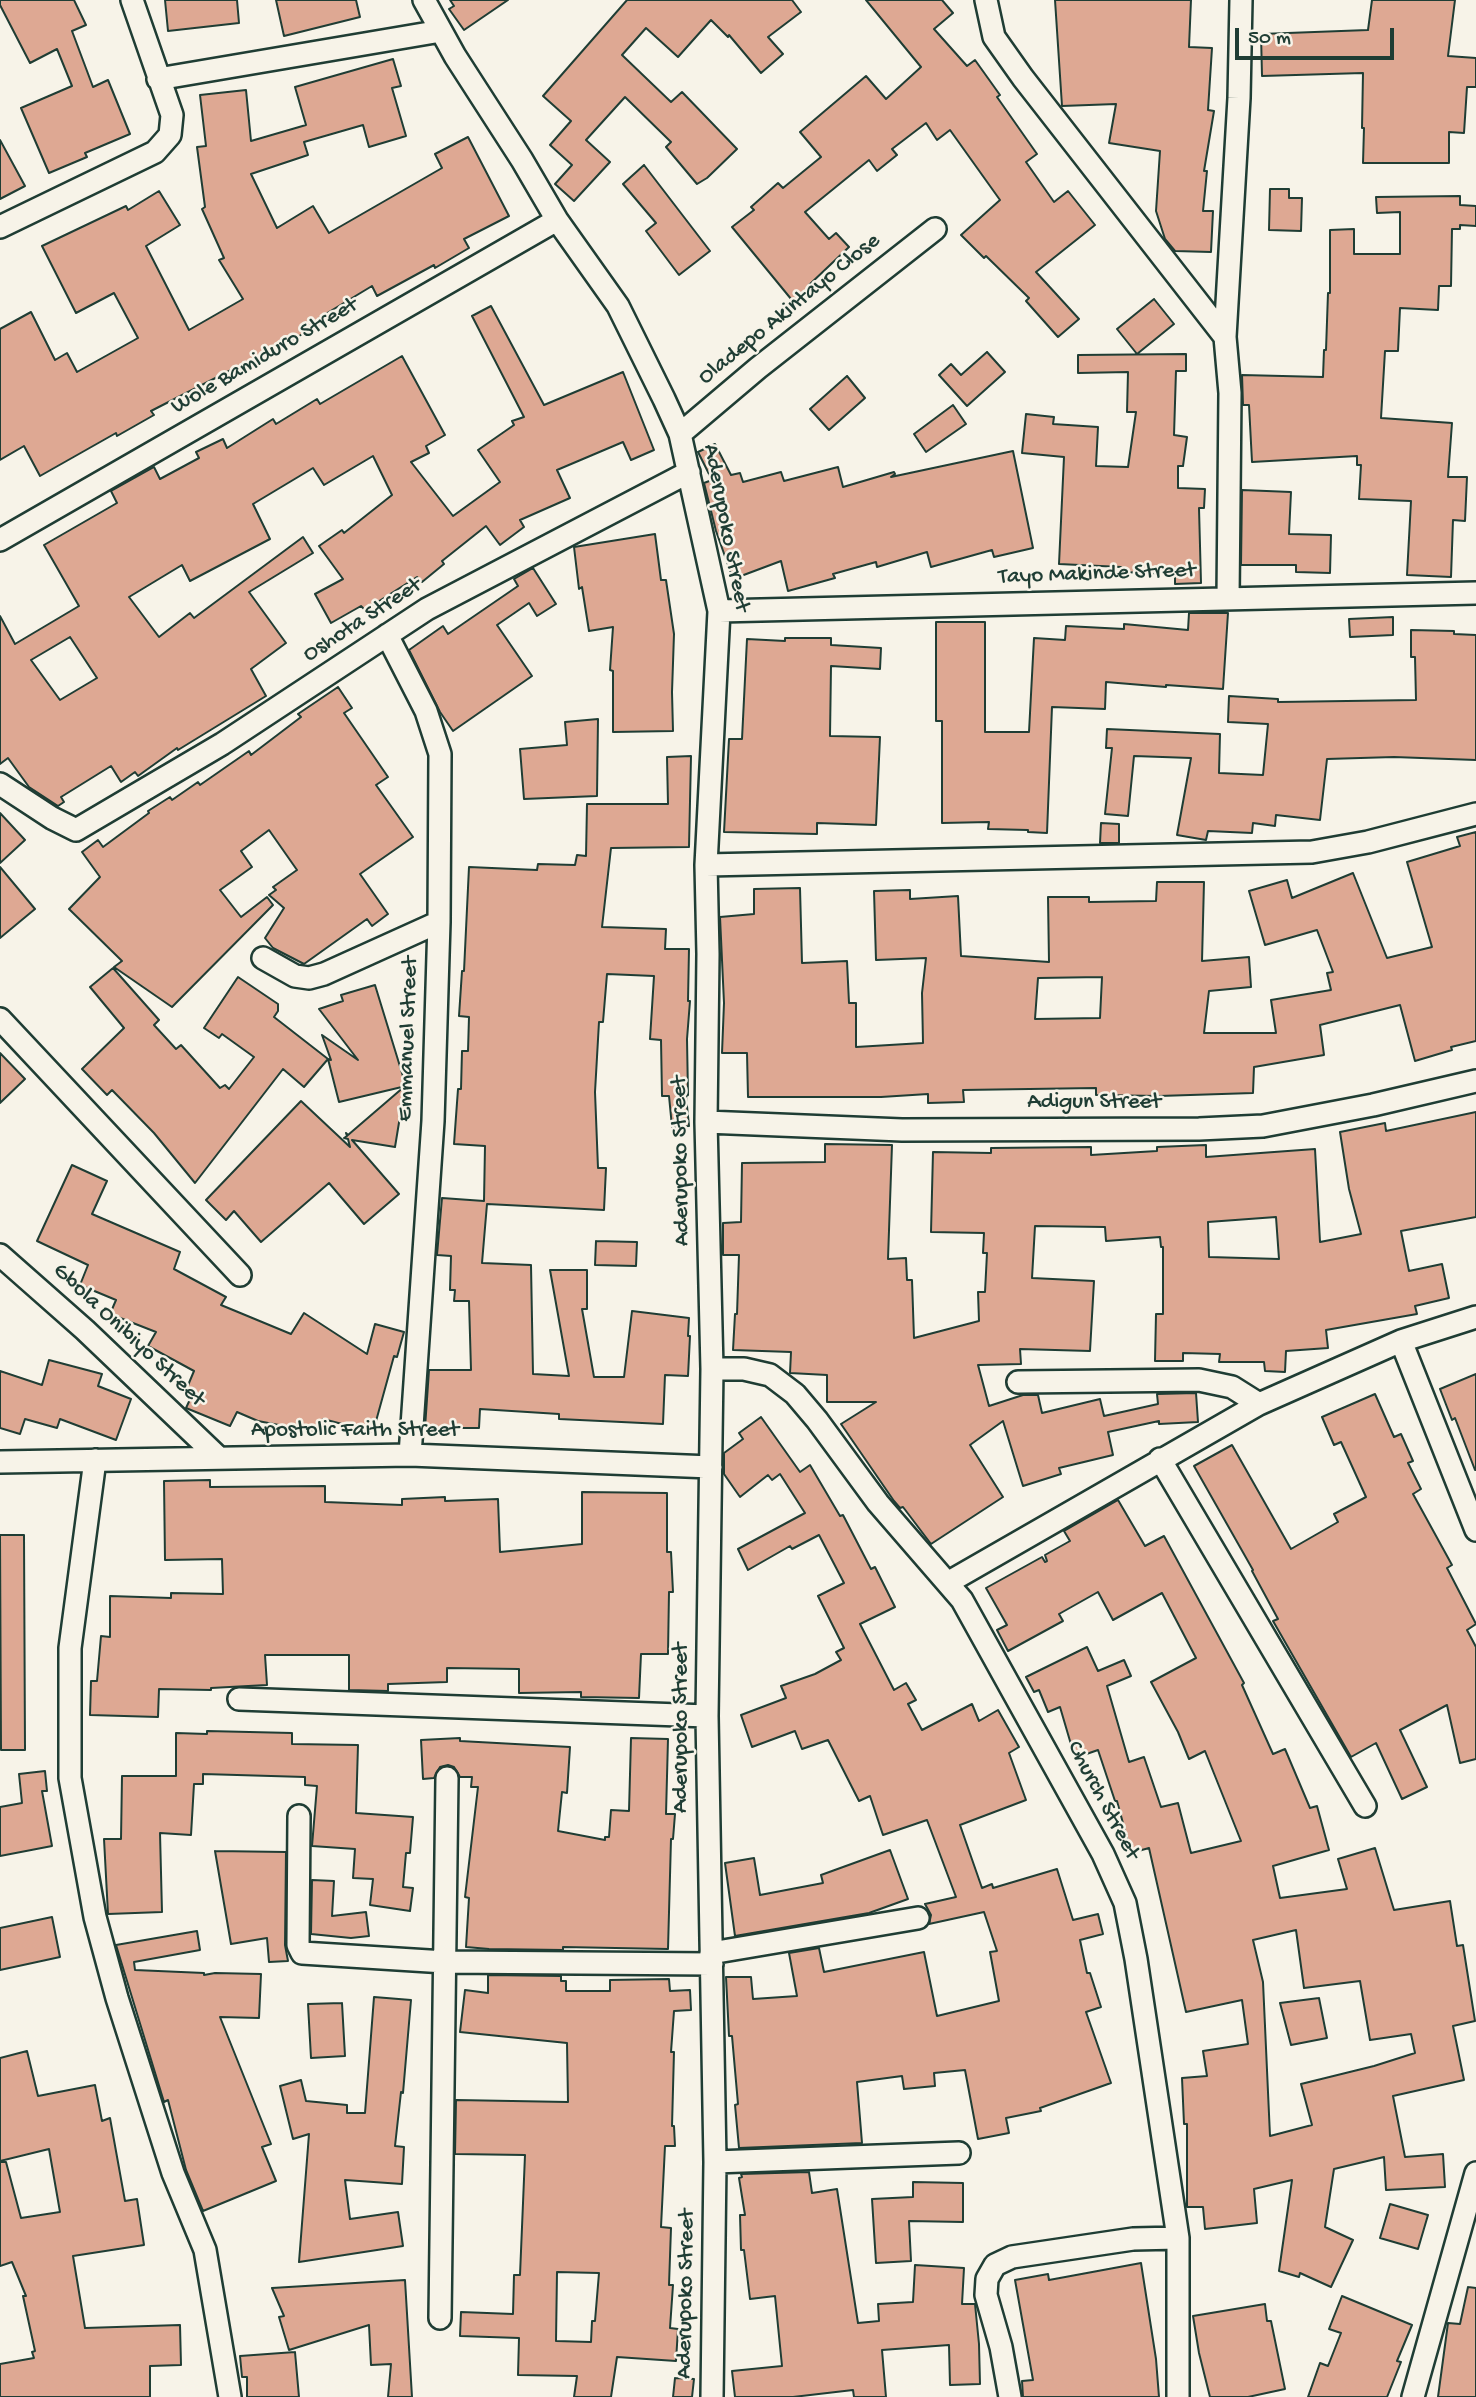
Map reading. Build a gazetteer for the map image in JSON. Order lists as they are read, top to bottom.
{
  "streets": {
    "street": [
      "Oladepo Akintayo Close",
      "Wole Bamiduro Street",
      "Aderupoko Street",
      "Tayo Makinde Street",
      "Oshota Street",
      "Emmanuel Street",
      "Adigun Street",
      "Gbola Onibiyo Street",
      "Apostolic Faith Street",
      "Church Street"
    ]
  },
  "crossings": [
    ["Oladepo Akintayo Close", "Aderupoko Street"],
    ["Wole Bamiduro Street", "Aderupoko Street"],
    ["Aderupoko Street", "Tayo Makinde Street"],
    ["Aderupoko Street", "Oshota Street"],
    ["Aderupoko Street", "Adigun Street"],
    ["Aderupoko Street", "Apostolic Faith Street"],
    ["Aderupoko Street", "Church Street"],
    ["Oshota Street", "Emmanuel Street"],
    ["Emmanuel Street", "Apostolic Faith Street"],
    ["Gbola Onibiyo Street", "Apostolic Faith Street"]
  ],
  "scale_bar": "50 m"
}
